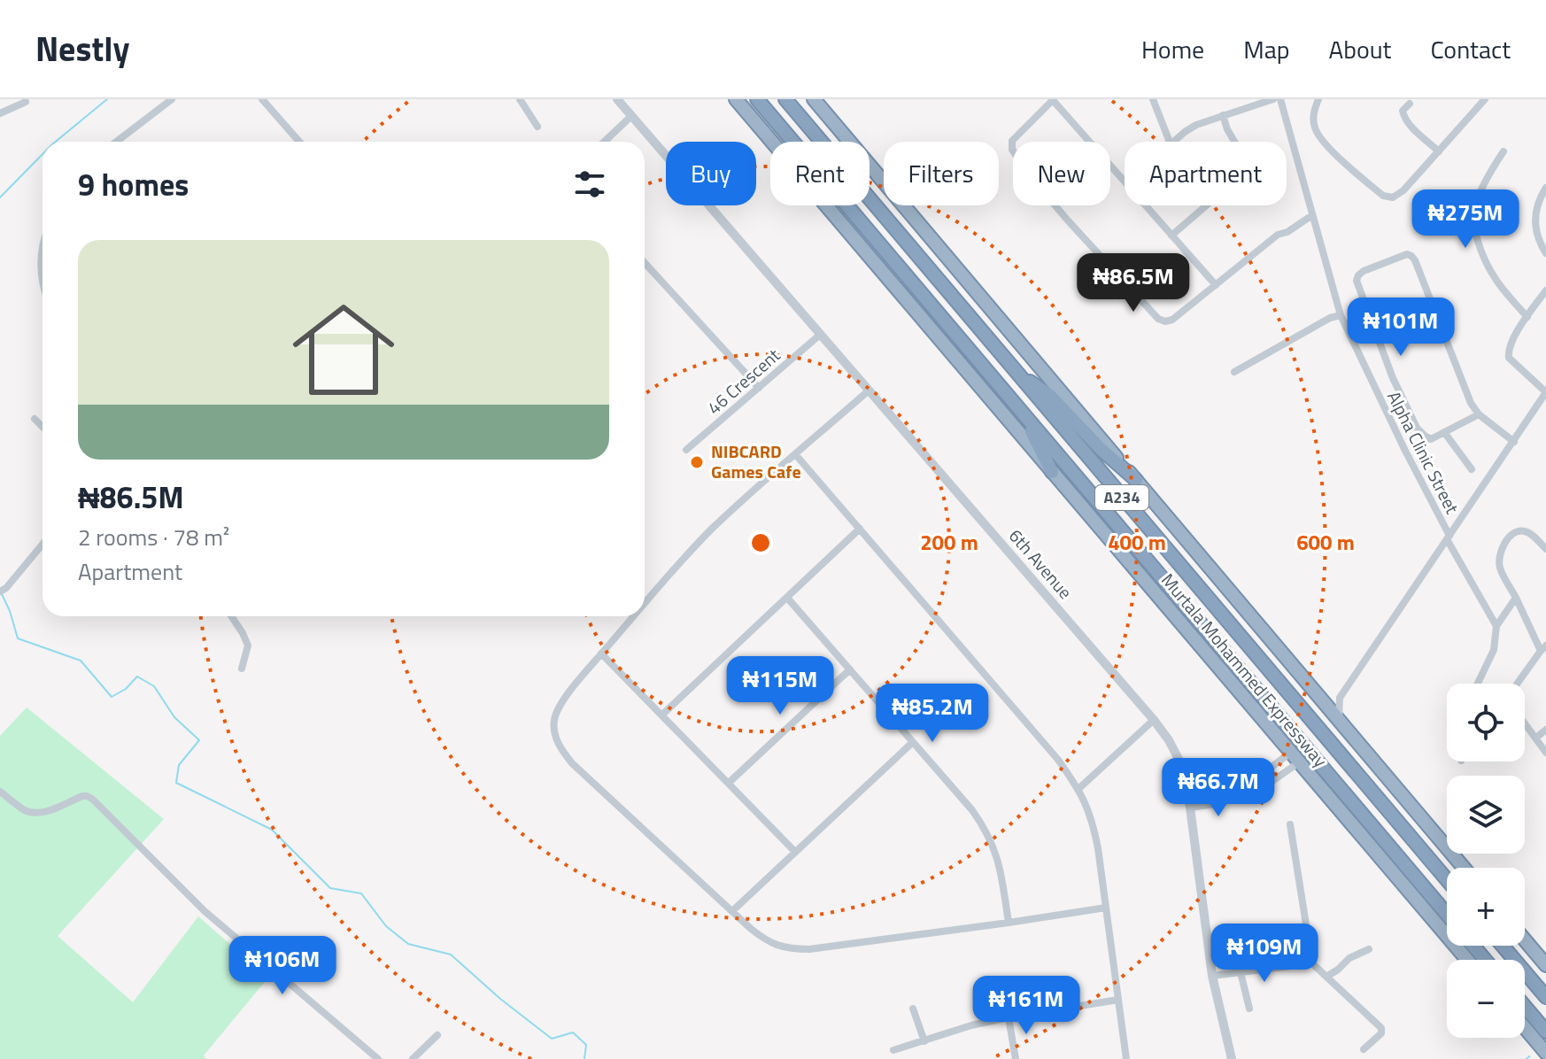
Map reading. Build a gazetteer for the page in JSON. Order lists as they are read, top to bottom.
{
  "streets": {
    "highway": ["A234", "Murtala Mohammed Expressway"],
    "street": ["46 Crescent", "Alpha Clinic Street", "6th Avenue"]
  },
  "crossings": [
    ["46 Crescent", "6th Avenue"]
  ],
  "places": ["NIBCARD Games Cafe"],
  "page": {
    "header": "Nestly",
    "nav": [
      "Home",
      "Map",
      "About",
      "Contact"
    ],
    "chip": [
      "Buy",
      "Rent",
      "Filters",
      "New",
      "Apartment"
    ],
    "heading": "9 homes",
    "price": [
      "₦275M",
      "₦86.5M",
      "₦101M",
      "₦115M",
      "₦85.2M",
      "₦66.7M",
      "₦109M",
      "₦106M",
      "₦161M"
    ],
    "list": [
      {
        "name": "₦86.5M",
        "note": "2 rooms · 78 m² · Apartment"
      }
    ],
    "map_buttons": ["+", "−"]
  },
  "rings": ["200 m", "400 m", "600 m"]
}
